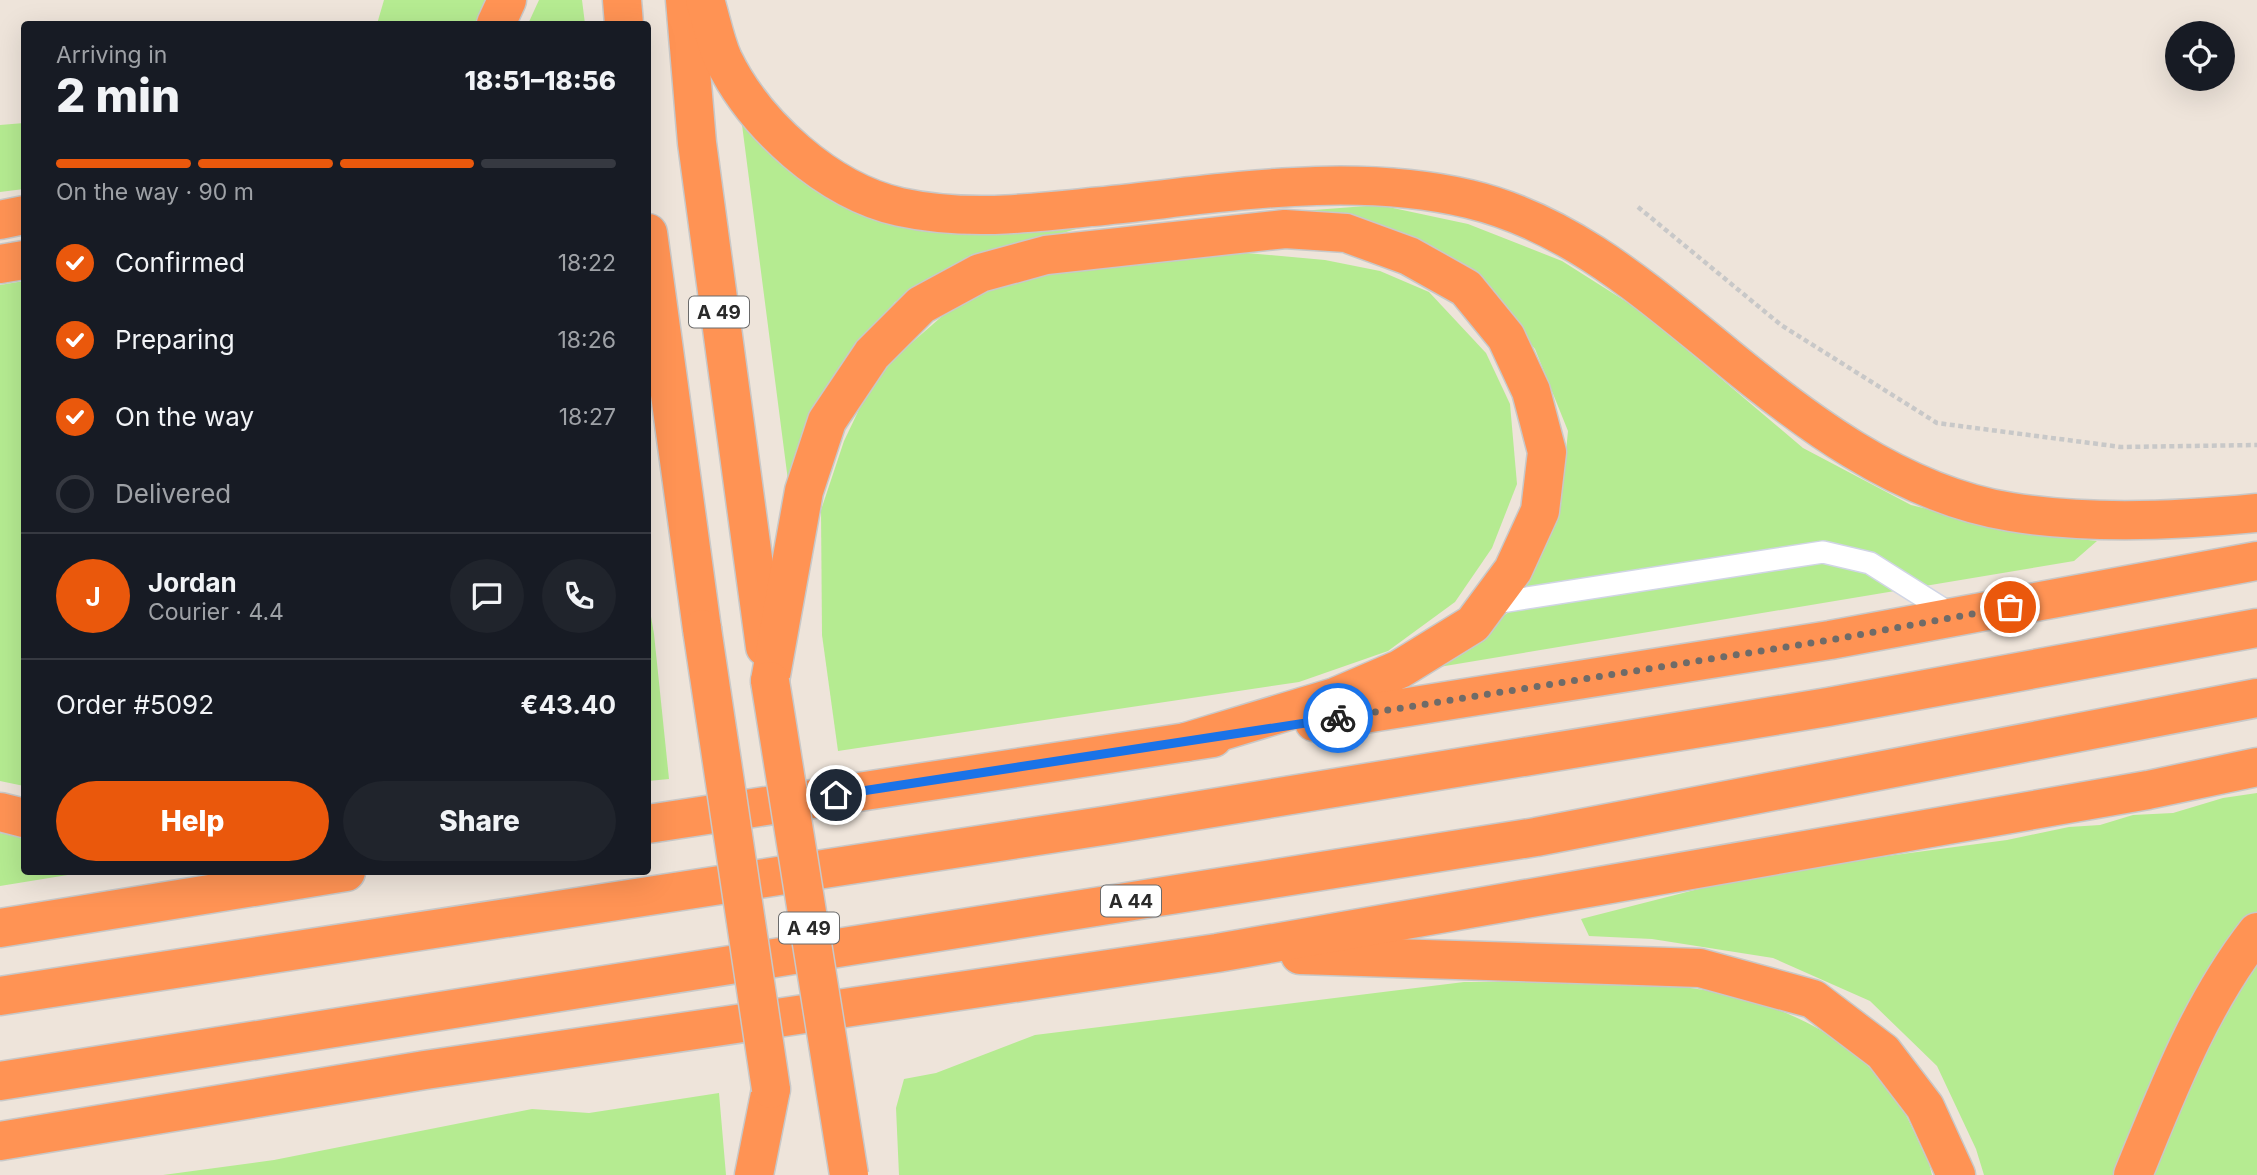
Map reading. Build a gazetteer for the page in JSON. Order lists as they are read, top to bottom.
{
  "streets": {
    "highway": ["A 49", "A 44"]
  },
  "page": {
    "heading": ["2 min", "Arriving in", "18:51–18:56"],
    "panel": [
      "Jordan",
      "Courier · 4.4",
      "Order #5092",
      "€43.40"
    ],
    "bar": "On the way · 90 m",
    "list": [
      ["Confirmed", "18:22"],
      ["Preparing", "18:26"],
      ["On the way", "18:27"],
      "Delivered"
    ],
    "round": "J",
    "buttons": ["Help", "Share"]
  }
}
